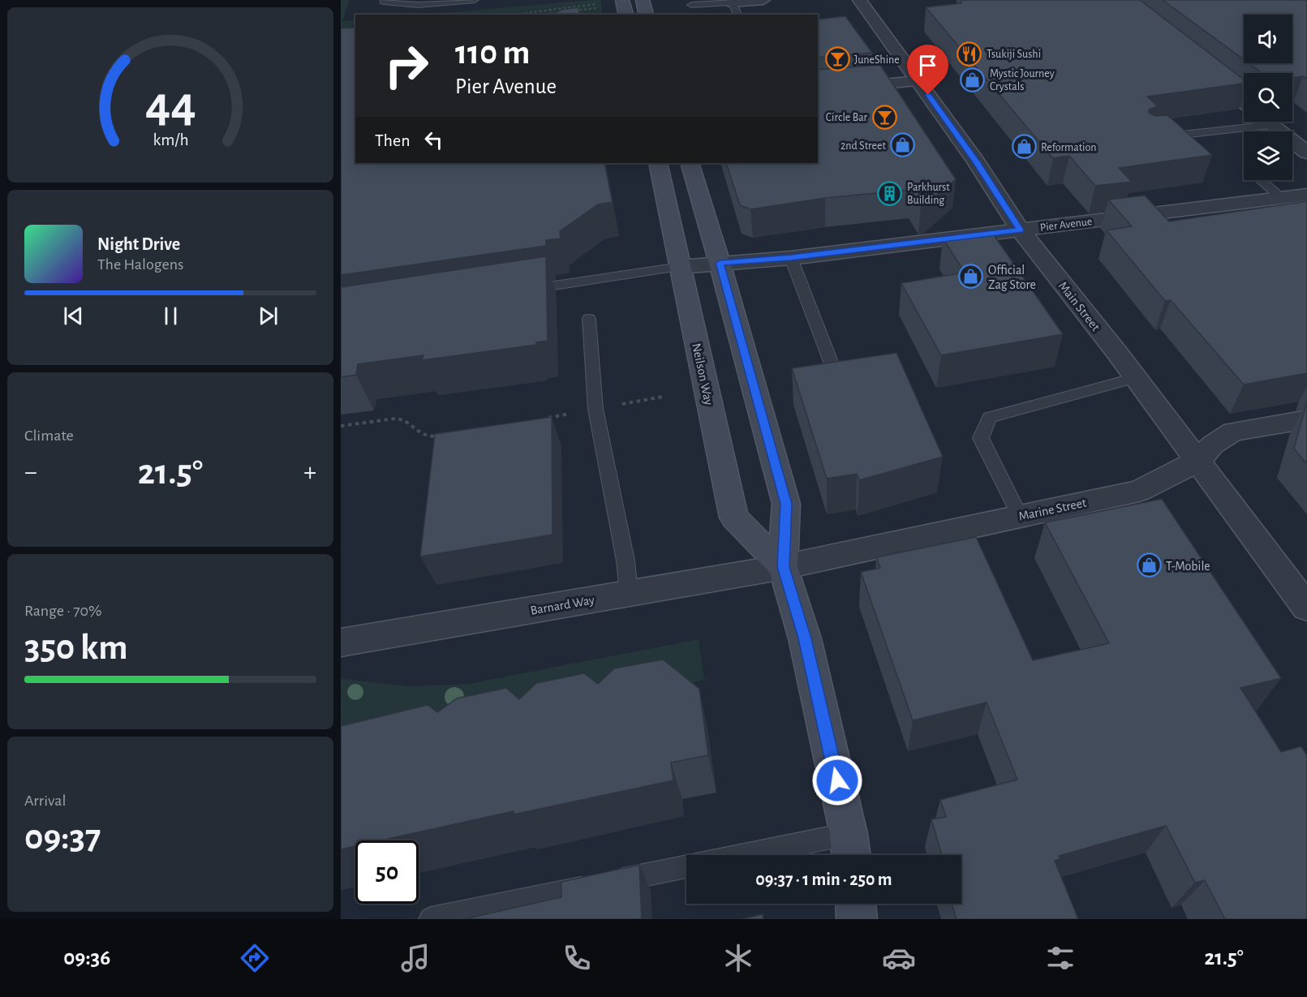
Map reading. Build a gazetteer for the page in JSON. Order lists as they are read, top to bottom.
{
  "streets": {
    "main road": ["Neilson Way"],
    "street": [
      "Pier Avenue",
      "Main Street",
      "Marine Street",
      "Barnard Way"
    ]
  },
  "crossings": [
    ["Pier Avenue", "Main Street"],
    ["Pier Avenue", "Neilson Way"],
    ["Main Street", "Marine Street"],
    ["Neilson Way", "Marine Street"],
    ["Neilson Way", "Barnard Way"],
    ["Marine Street", "Barnard Way"]
  ],
  "places": {
    "restaurant": ["Tsukiji Sushi"],
    "bar": ["JuneShine", "Circle Bar"],
    "shop": [
      "Mystic Journey Crystals",
      "2nd Street",
      "Reformation",
      "Official Zag Store",
      "T-Mobile"
    ],
    "building": ["Parkhurst Building"]
  },
  "page": {
    "turn": ["110 m", "Pier Avenue"],
    "then": "Then",
    "song": ["Night Drive", "The Halogens"],
    "tile": [
      "Climate",
      ["Range · 70%", "350 km"],
      ["Arrival", "09:37"]
    ],
    "heat": ["−", "21.5°", "+"],
    "limit": "50",
    "trip": "09:37 · 1 min · 250 m",
    "tabs": ["09:36", "21.5°"],
    "gauge": ["44", "km/h"]
  }
}
